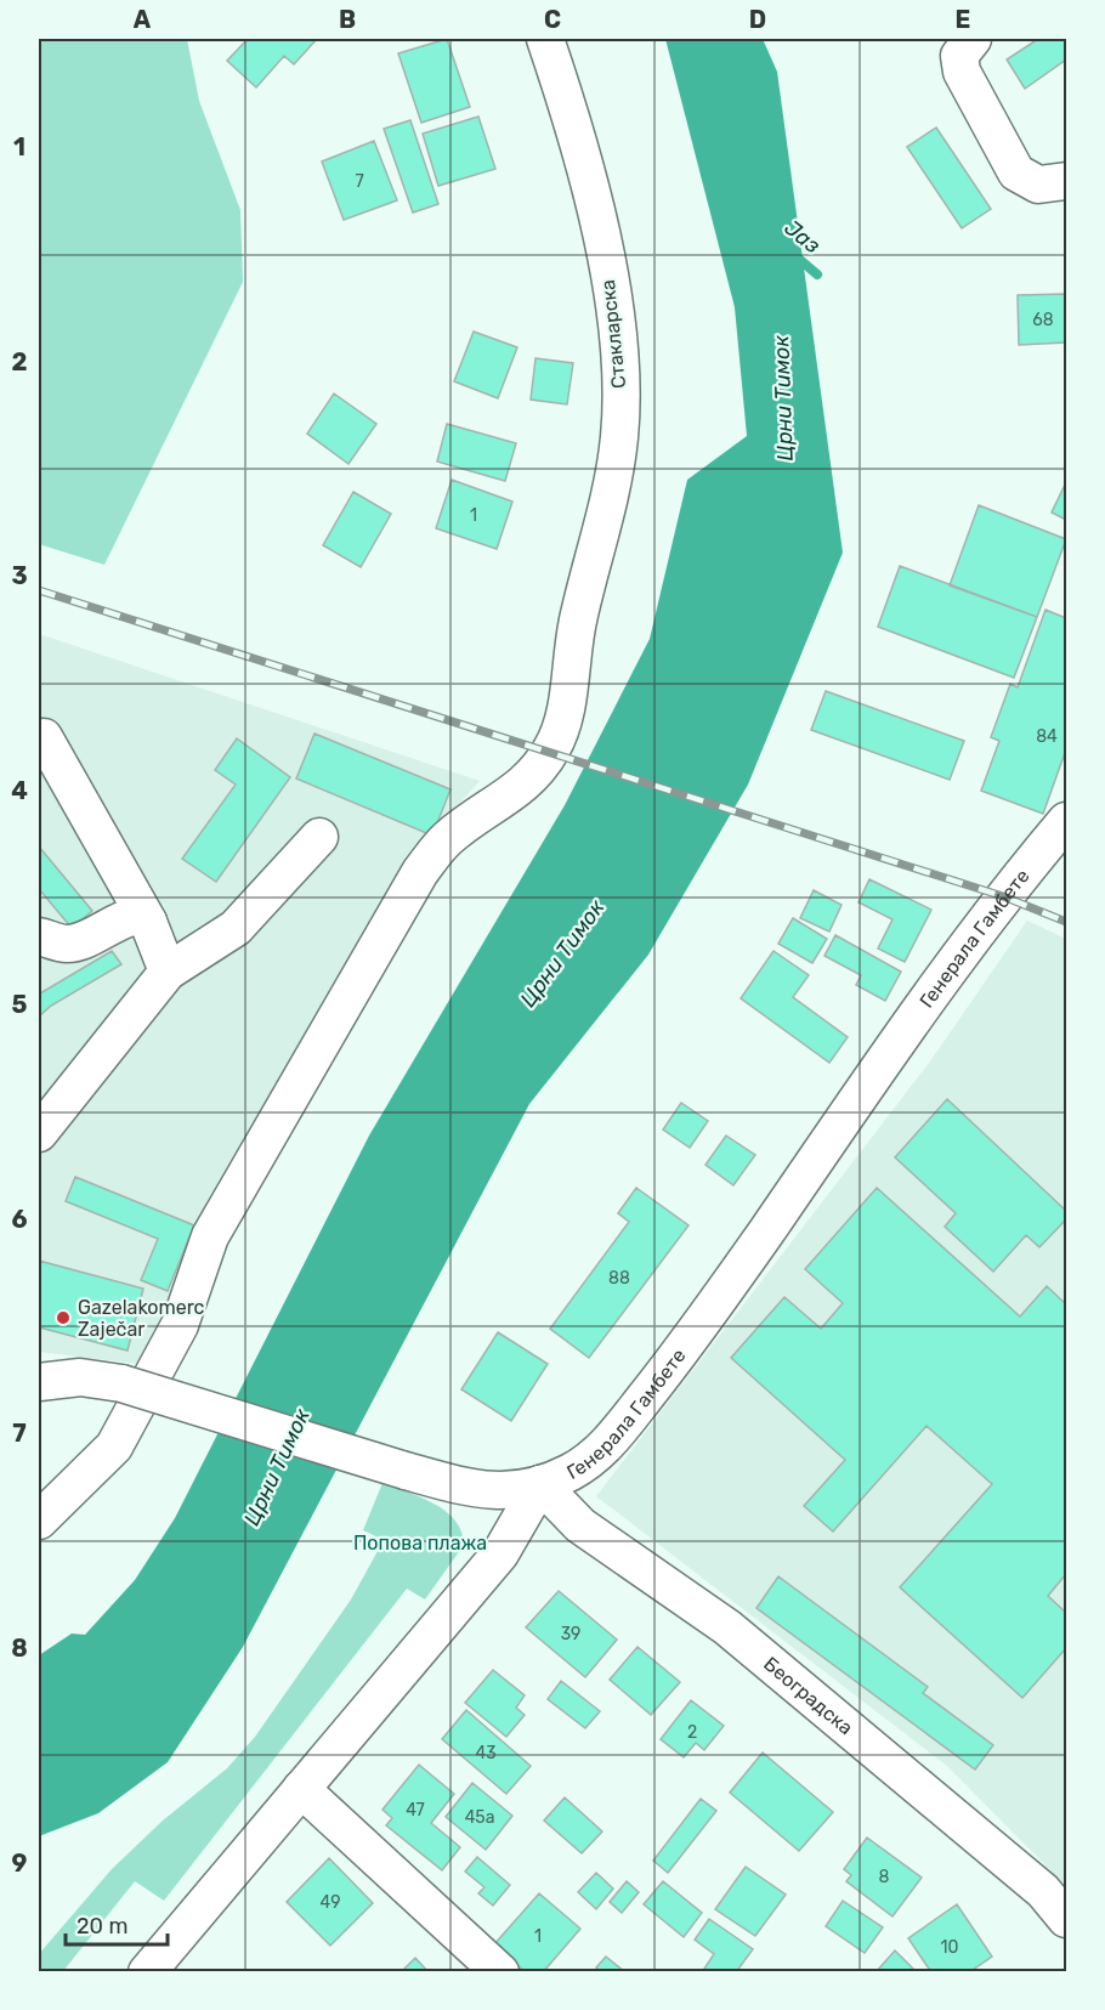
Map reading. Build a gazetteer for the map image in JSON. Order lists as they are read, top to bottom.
{
  "streets": {
    "street": ["Стакларска", "Генерала Гамбете", "Београдска"]
  },
  "crossings": [
    ["Генерала Гамбете", "Београдска"]
  ],
  "water": ["Јаз", "Црни Тимок"],
  "parks": ["Попова плажа"],
  "places": ["Gazelakomerc Zaječar"],
  "house_numbers": [
    "7",
    "68",
    "1",
    "84",
    "88",
    "39",
    "2",
    "43",
    "47",
    "45a",
    "8",
    "49",
    "1",
    "10"
  ],
  "scale_bar": "20 m",
  "grid": {
    "columns": [
      "A",
      "B",
      "C",
      "D",
      "E"
    ],
    "rows": [
      "1",
      "2",
      "3",
      "4",
      "5",
      "6",
      "7",
      "8",
      "9"
    ]
  }
}
